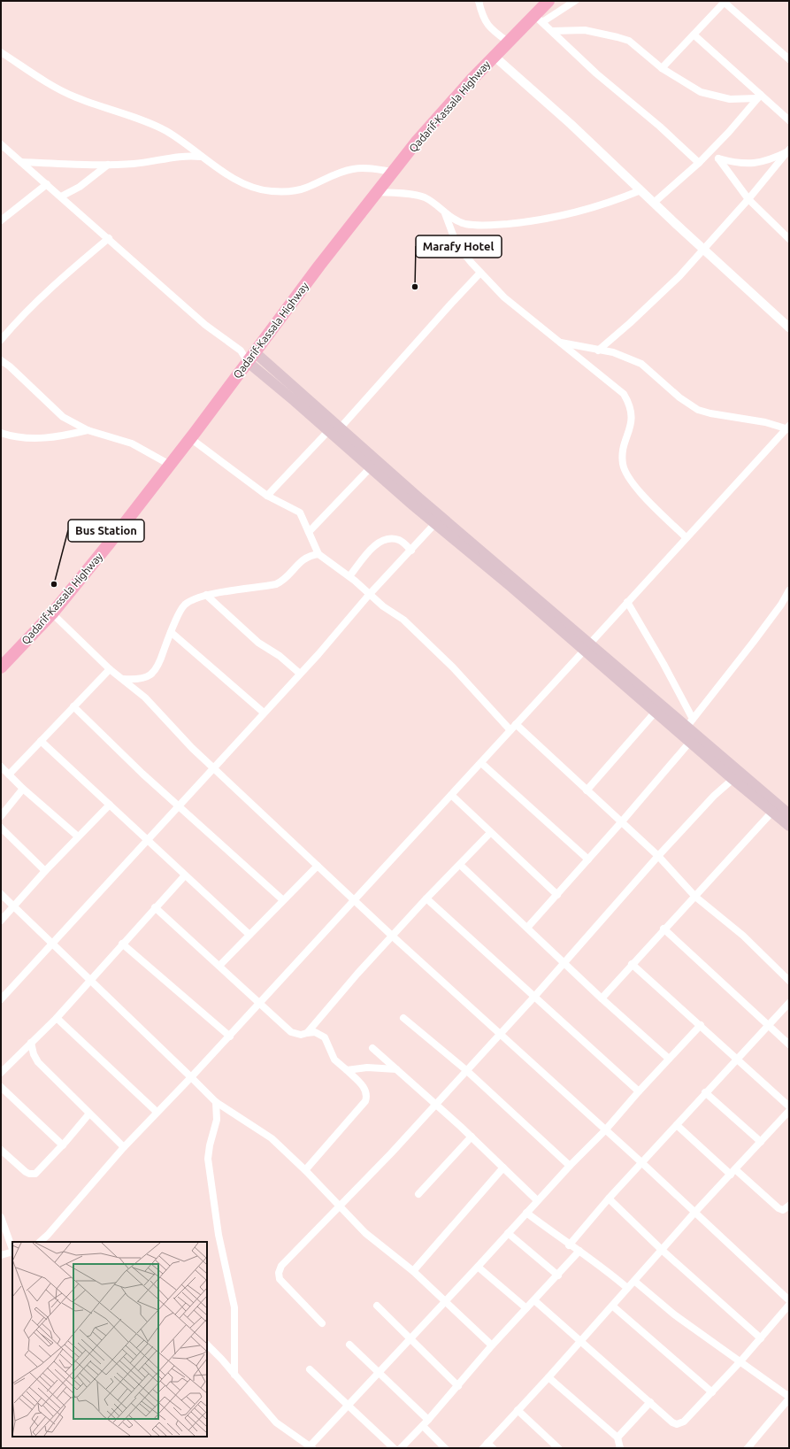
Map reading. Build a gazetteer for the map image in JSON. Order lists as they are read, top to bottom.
{
  "streets": {
    "highway": ["Qadarif-Kassala Highway"]
  },
  "places": ["Marafy Hotel", "Bus Station"]
}
